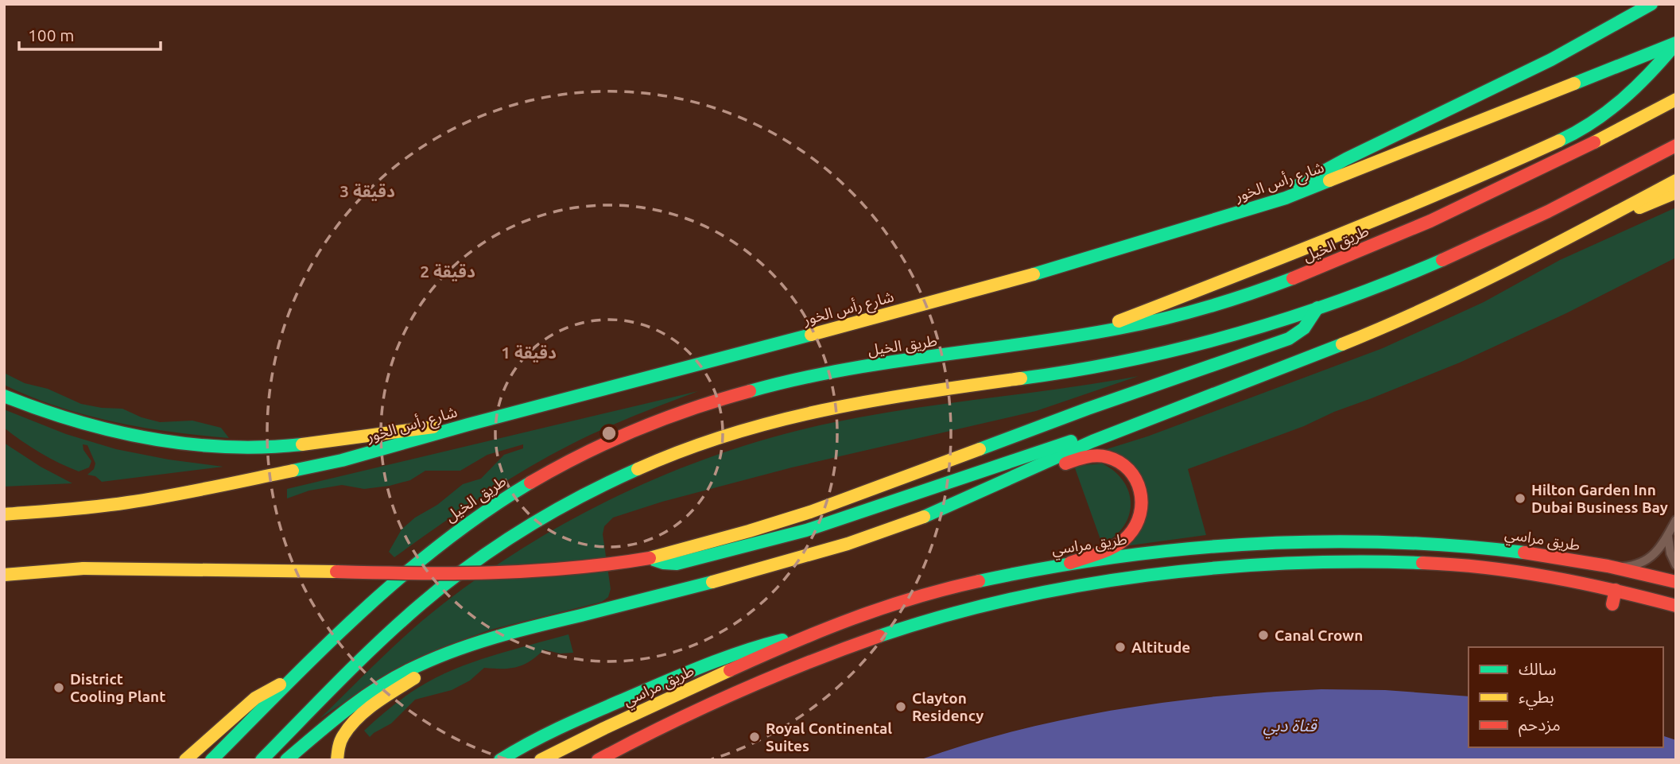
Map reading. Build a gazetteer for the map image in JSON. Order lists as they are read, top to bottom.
{
  "streets": {
    "main road": ["شارع رأس الخور", "طريق الخيل", "طريق مراسي"]
  },
  "water": ["قناة دبي"],
  "places": [
    "Hilton Garden Inn Dubai Business Bay",
    "Canal Crown",
    "Altitude",
    "District Cooling Plant",
    "Clayton Residency",
    "Royal Continental Suites"
  ],
  "legend": ["سالك", "بطيء", "مزدحم"],
  "scale_bar": "100 m",
  "rings": ["3 دقيقة", "2 دقيقة", "1 دقيقة"]
}
